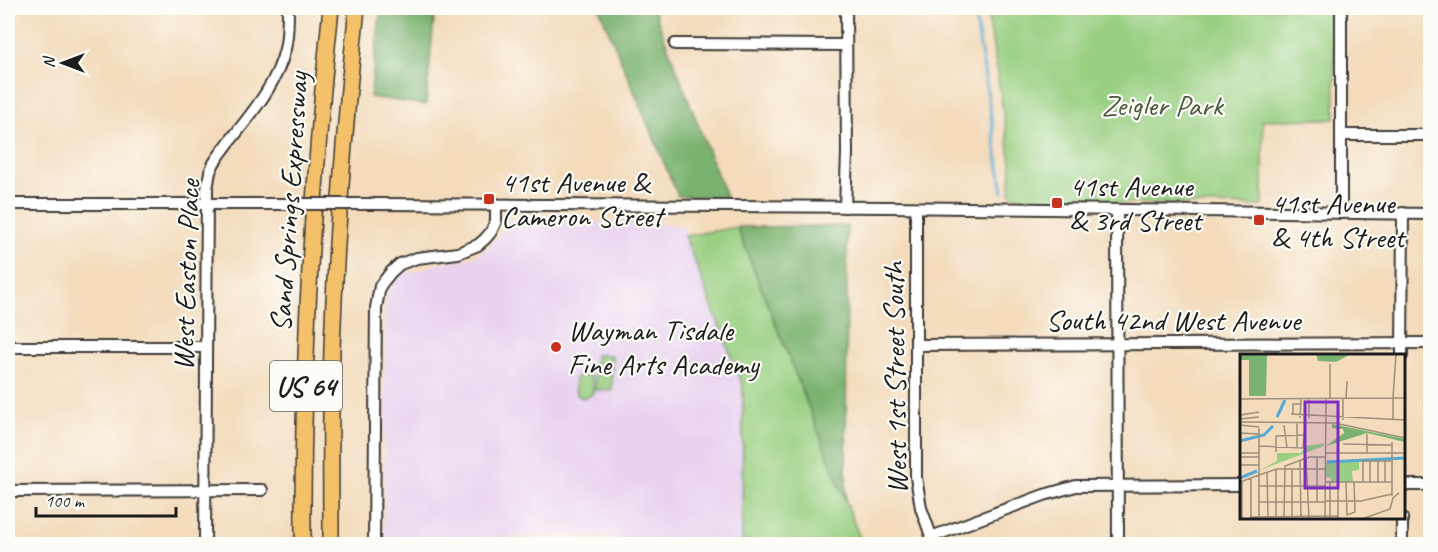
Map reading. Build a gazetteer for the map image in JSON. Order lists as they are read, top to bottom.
{
  "streets": {
    "highway": ["Sand Springs Expressway", "US 64"],
    "street": ["West Easton Place", "South 42nd West Avenue", "West 1st Street South"]
  },
  "crossings": [
    ["South 42nd West Avenue", "West 1st Street South"]
  ],
  "parks": ["Zeigler Park"],
  "places": {
    "transit": ["41st Avenue & Cameron Street", "41st Avenue & 3rd Street", "41st Avenue & 4th Street"],
    "other": ["Wayman Tisdale Fine Arts Academy"]
  },
  "scale_bar": "100 m",
  "north": "left"
}
